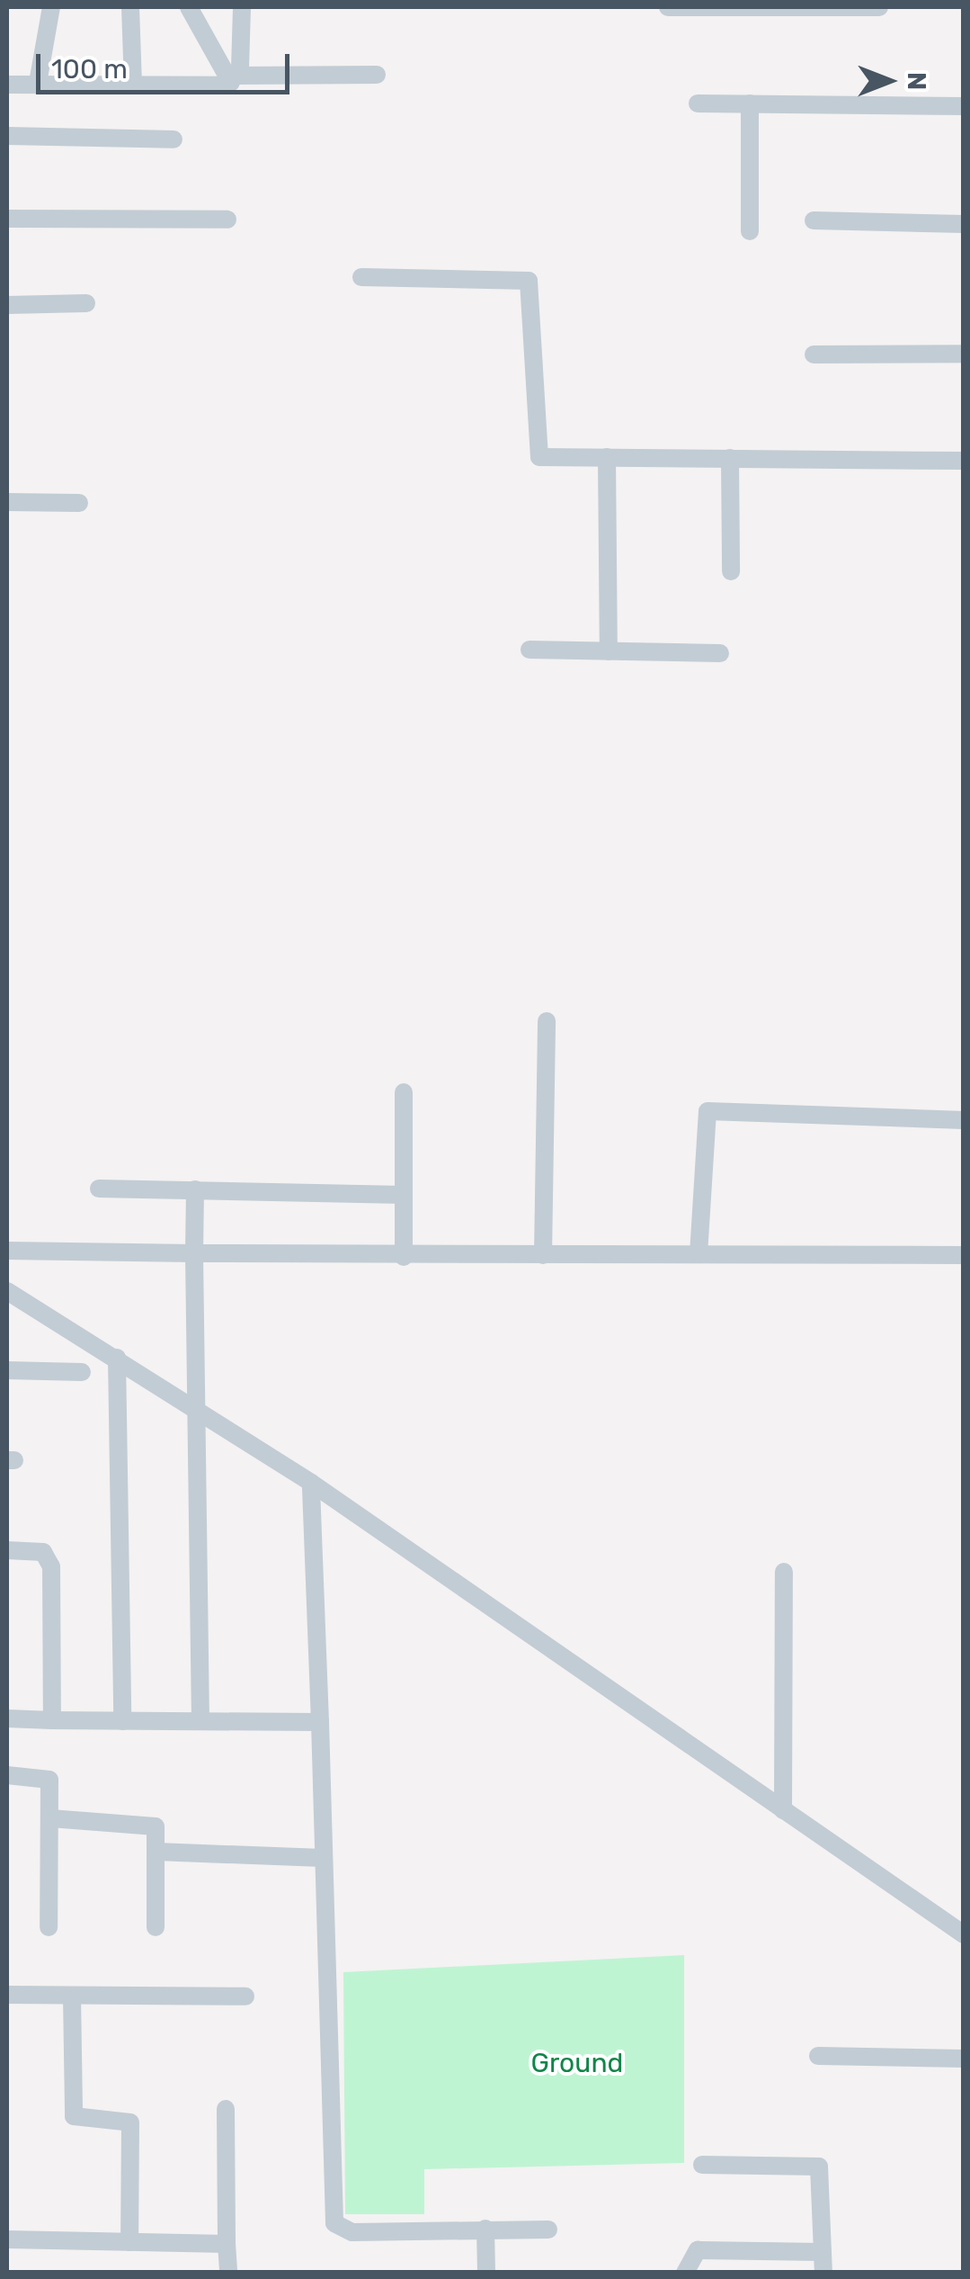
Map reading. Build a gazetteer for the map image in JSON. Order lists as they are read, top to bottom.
{
  "parks": ["Ground"],
  "scale_bar": "100 m",
  "north": "right"
}
